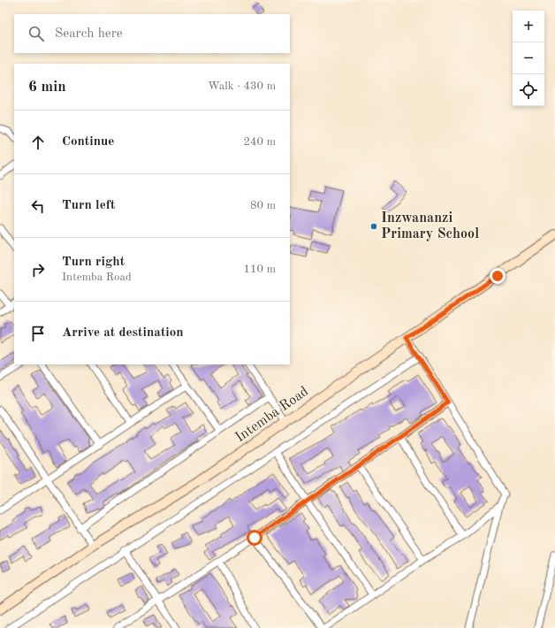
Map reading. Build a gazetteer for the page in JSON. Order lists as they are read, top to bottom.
{
  "streets": {
    "street": ["Intemba Road"]
  },
  "places": ["Inzwananzi Primary School"],
  "page": {
    "map_buttons": ["+", "−"],
    "search": "Search here",
    "heading": ["6 min", "Walk · 430 m"],
    "list": [
      ["Continue", "240 m"],
      ["Turn left", "80 m"],
      ["Turn right", "Intemba Road", "110 m"],
      "Arrive at destination"
    ]
  }
}
